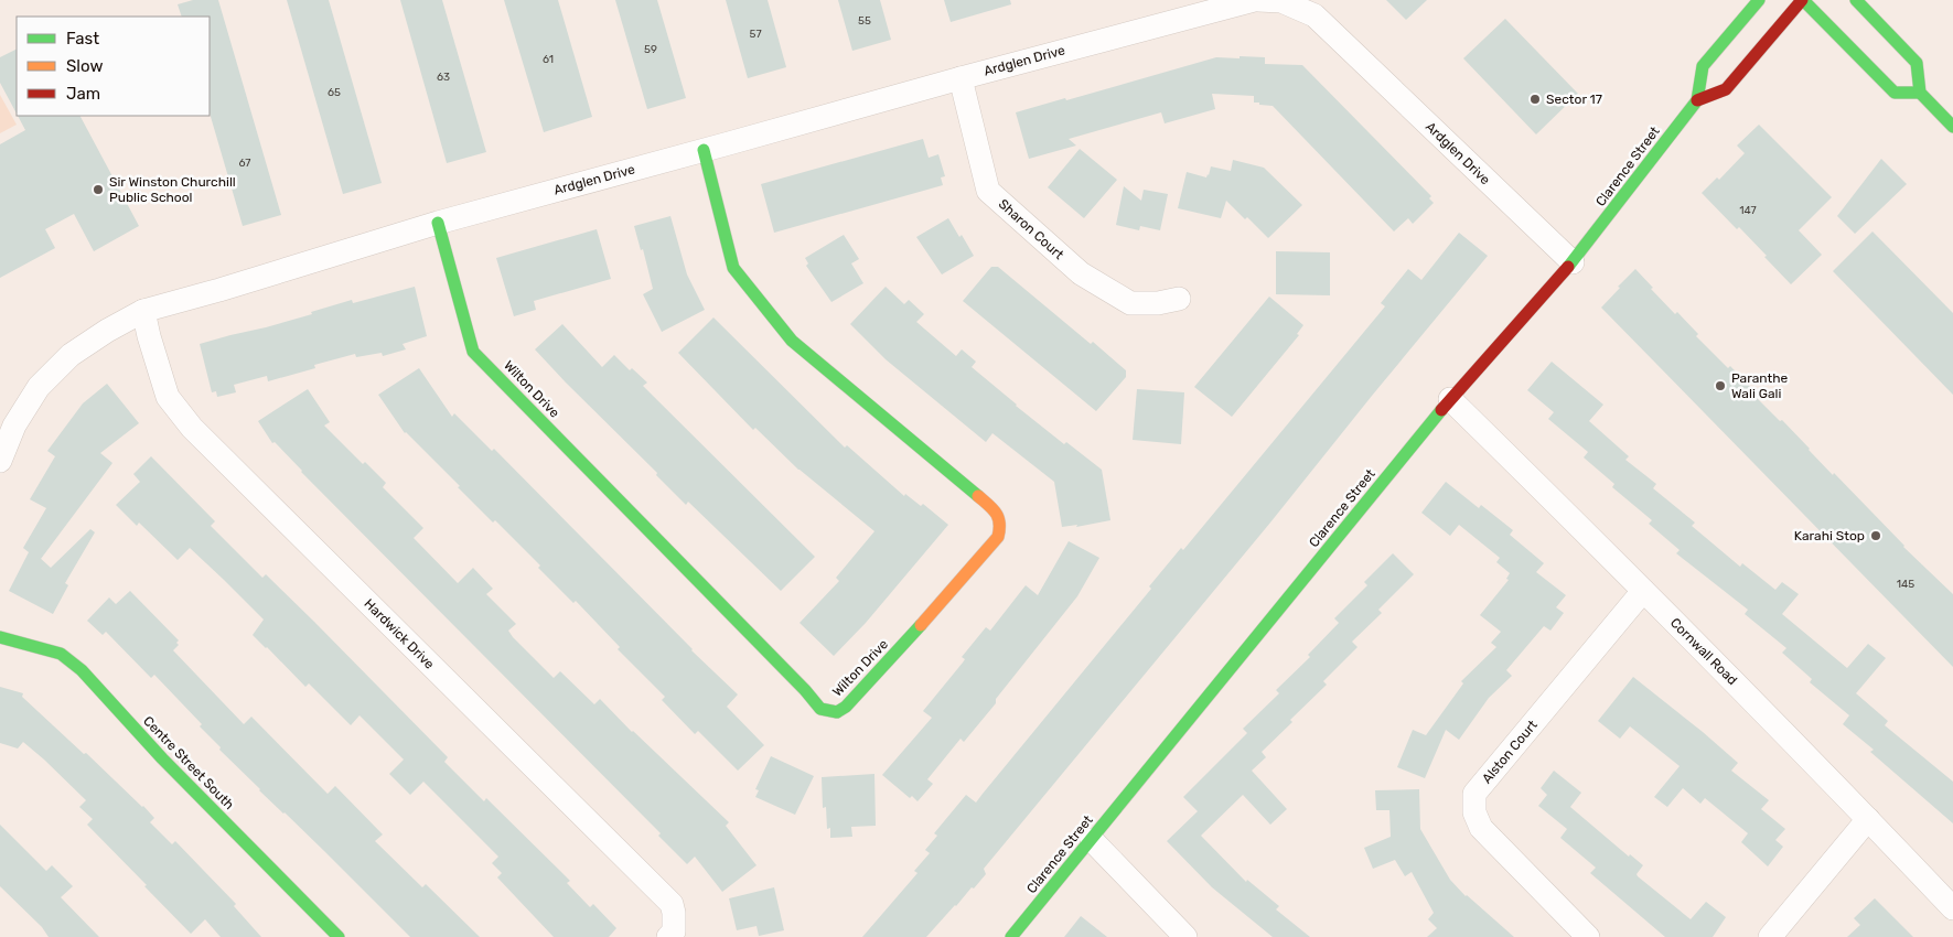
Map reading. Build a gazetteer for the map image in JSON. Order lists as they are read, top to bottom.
{
  "streets": {
    "street": [
      "Ardglen Drive",
      "Clarence Street",
      "Sharon Court",
      "Wilton Drive",
      "Hardwick Drive",
      "Cornwall Road",
      "Alston Court",
      "Centre Street South"
    ]
  },
  "crossings": [
    ["Ardglen Drive", "Clarence Street"],
    ["Ardglen Drive", "Sharon Court"],
    ["Ardglen Drive", "Wilton Drive"],
    ["Ardglen Drive", "Hardwick Drive"],
    ["Clarence Street", "Cornwall Road"],
    ["Cornwall Road", "Alston Court"]
  ],
  "places": [
    "Sector 17",
    "Sir Winston Churchill Public School",
    "Paranthe Wali Gali",
    "Karahi Stop"
  ],
  "house_numbers": [
    "55",
    "57",
    "59",
    "61",
    "63",
    "65",
    "67",
    "147",
    "145"
  ],
  "legend": ["Fast", "Slow", "Jam"]
}
